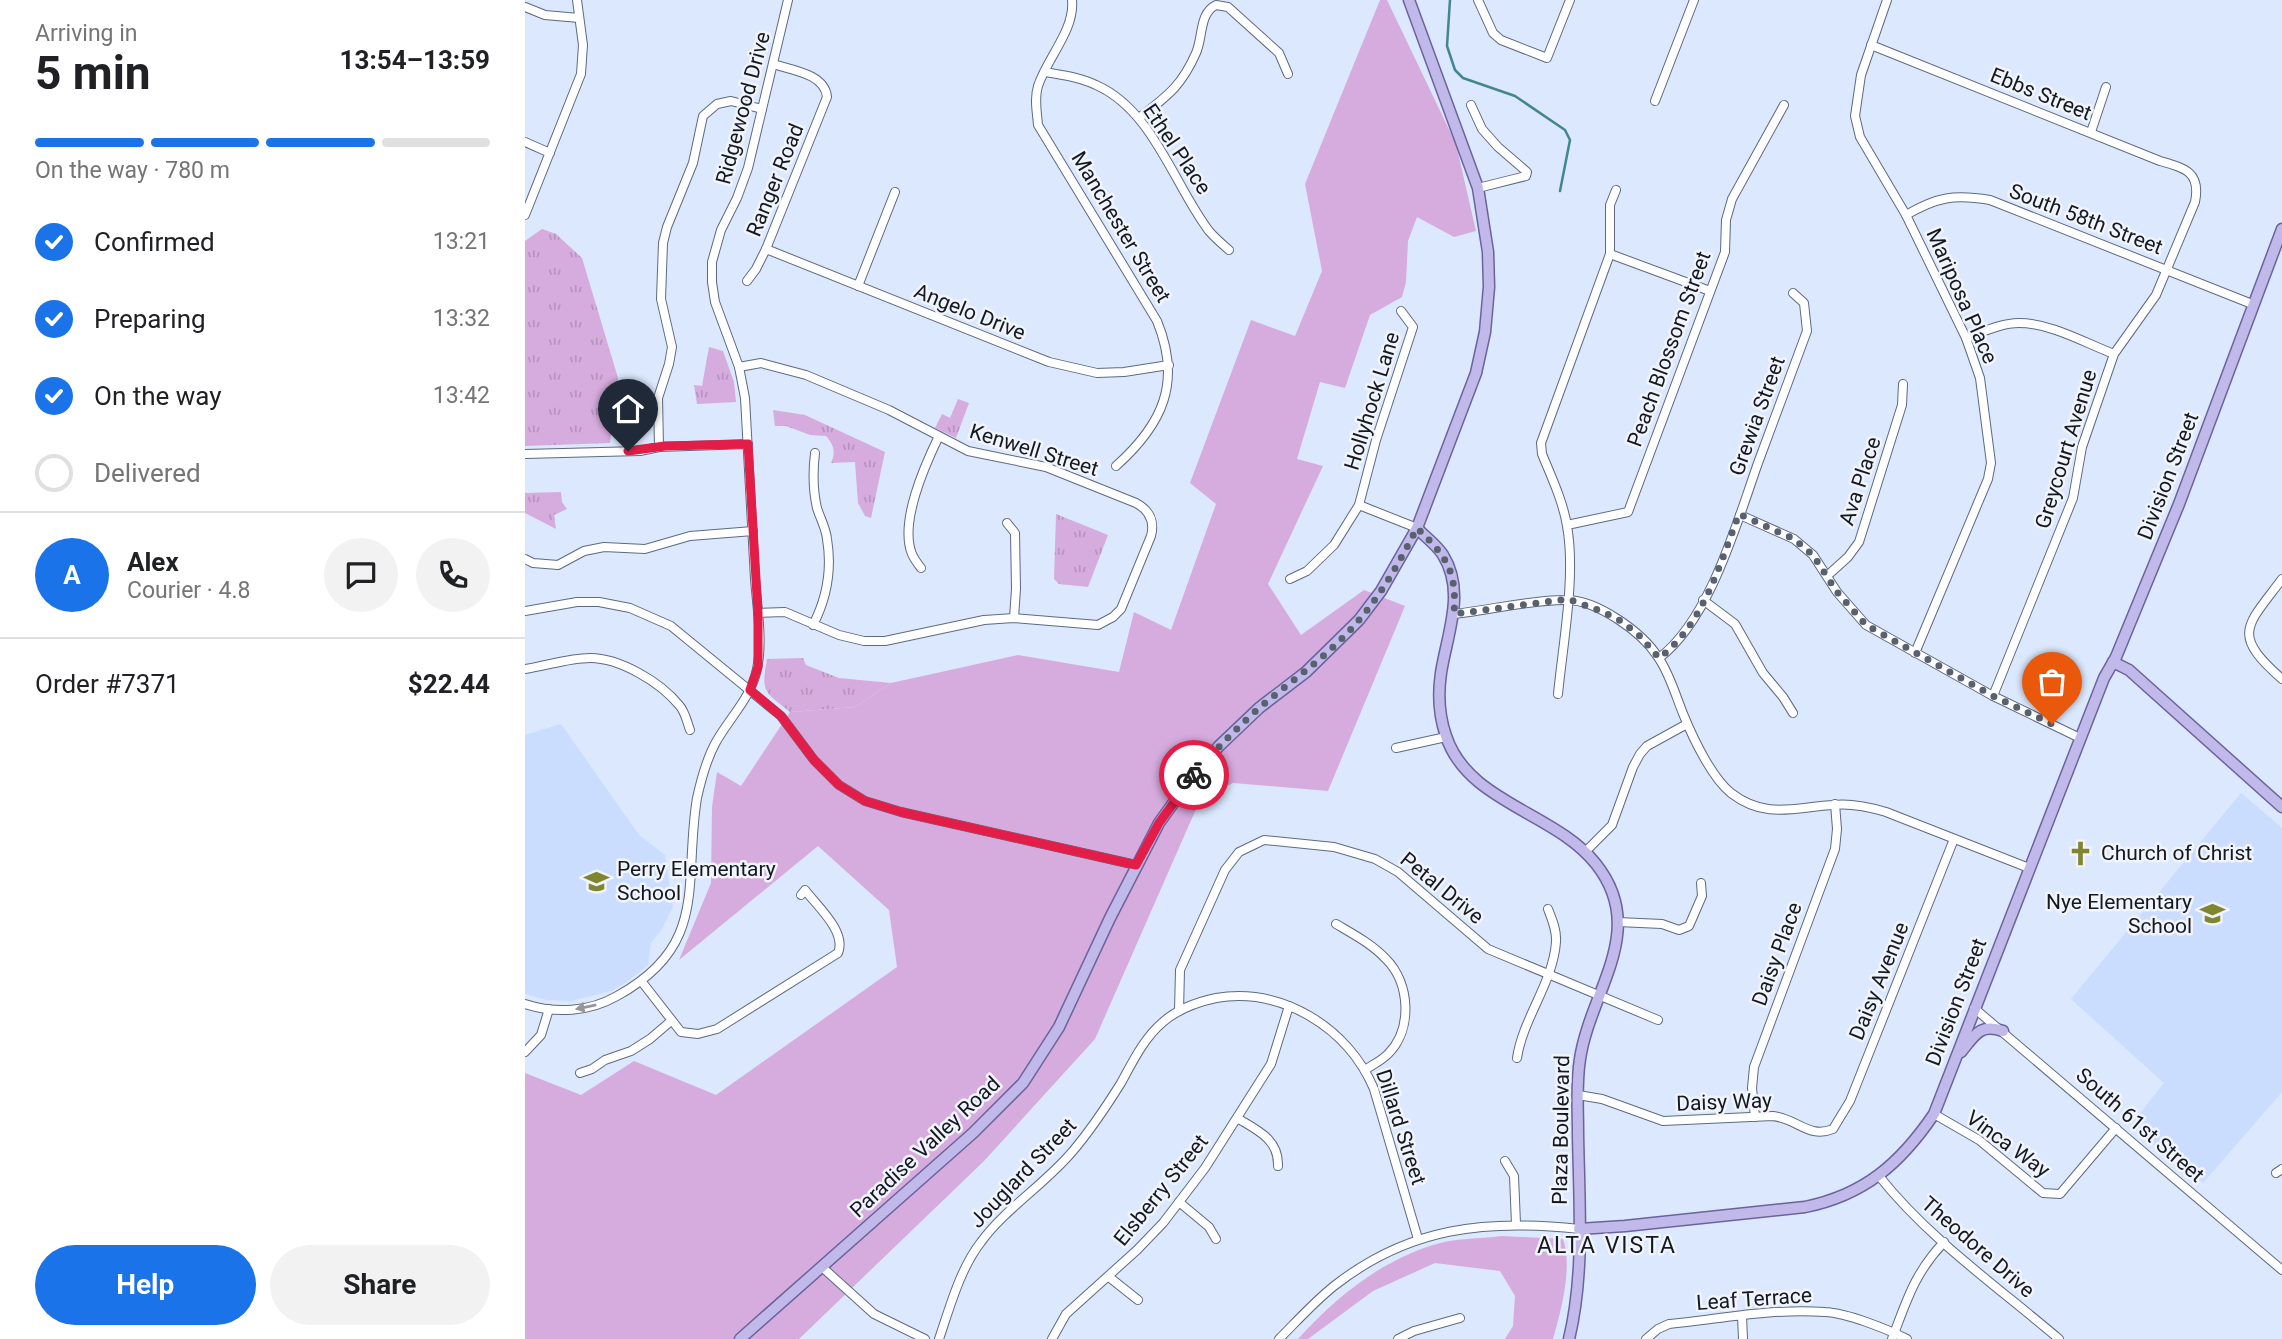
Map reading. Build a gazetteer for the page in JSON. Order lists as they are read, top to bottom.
{
  "streets": {
    "main road": ["Division Street", "Plaza Boulevard", "Paradise Valley Road"],
    "street": [
      "Ebbs Street",
      "Ridgewood Drive",
      "Ethel Place",
      "Ranger Road",
      "South 58th Street",
      "Manchester Street",
      "Mariposa Place",
      "Angelo Drive",
      "Peach Blossom Street",
      "Hollyhock Lane",
      "Grewia Street",
      "Greycourt Avenue",
      "Kenwell Street",
      "Ava Place",
      "Petal Drive",
      "Daisy Place",
      "Daisy Avenue",
      "Daisy Way",
      "South 61st Street",
      "Dillard Street",
      "Vinca Way",
      "Jouglard Street",
      "Elsberry Street",
      "Theodore Drive",
      "Leaf Terrace"
    ]
  },
  "crossings": [
    ["Ebbs Street", "Mariposa Place"],
    ["Ebbs Street", "Greycourt Avenue"],
    ["Ridgewood Drive", "Ranger Road"],
    ["Ridgewood Drive", "Kenwell Street"],
    ["Ethel Place", "Manchester Street"],
    ["Ranger Road", "Angelo Drive"],
    ["South 58th Street", "Mariposa Place"],
    ["South 58th Street", "Greycourt Avenue"],
    ["South 58th Street", "Division Street"],
    ["Manchester Street", "Angelo Drive"],
    ["Division Street", "South 61st Street"],
    ["Division Street", "Dillard Street"],
    ["Division Street", "Plaza Boulevard"],
    ["Division Street", "Vinca Way"],
    ["Division Street", "Theodore Drive"],
    ["Petal Drive", "Dillard Street"],
    ["Petal Drive", "Plaza Boulevard"],
    ["Petal Drive", "Jouglard Street"],
    ["Daisy Place", "Daisy Way"],
    ["Daisy Avenue", "Daisy Way"],
    ["Daisy Way", "Plaza Boulevard"],
    ["South 61st Street", "Vinca Way"],
    ["Dillard Street", "Jouglard Street"],
    ["Dillard Street", "Elsberry Street"]
  ],
  "districts": ["ALTA VISTA"],
  "places": {
    "church": ["Church of Christ"],
    "school or university": ["Perry Elementary School", "Nye Elementary School"]
  },
  "page": {
    "heading": ["5 min", "Arriving in", "13:54–13:59"],
    "panel": [
      "Alex",
      "Courier · 4.8",
      "Order #7371",
      "$22.44"
    ],
    "bar": "On the way · 780 m",
    "list": [
      ["Confirmed", "13:21"],
      ["Preparing", "13:32"],
      ["On the way", "13:42"],
      "Delivered"
    ],
    "round": "A",
    "buttons": ["Help", "Share"]
  }
}
